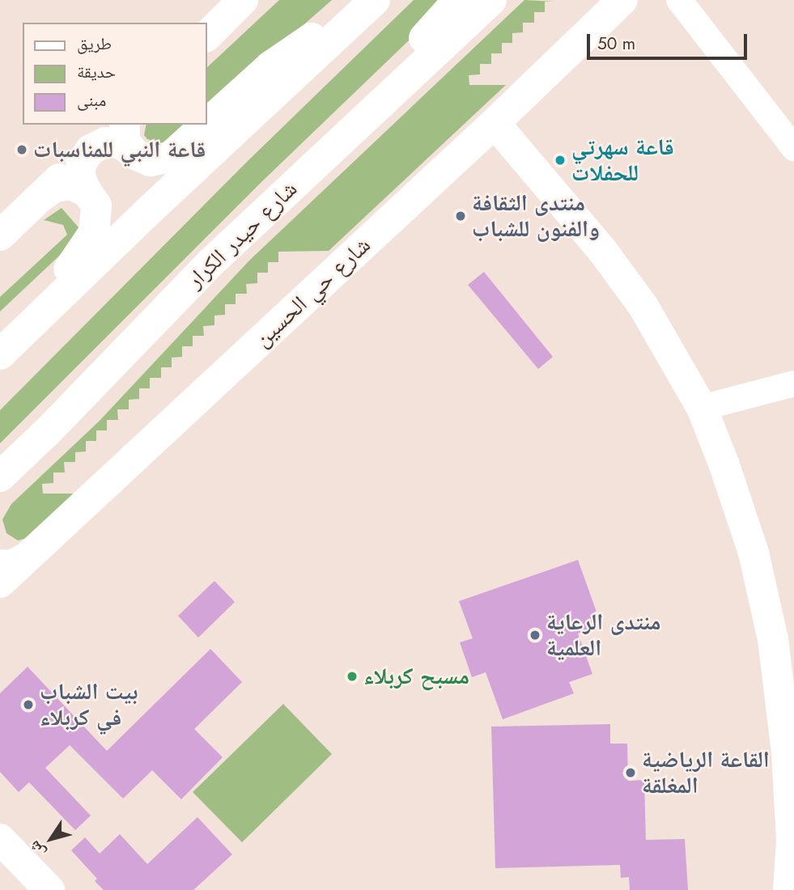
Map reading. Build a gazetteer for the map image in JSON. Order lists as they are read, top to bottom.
{
  "streets": {
    "main road": ["شارع حيدر الكرار", "شارع حي الحسين"]
  },
  "places": [
    "قاعة النبي للمناسبات",
    "قاعة سهرتي للحفلات",
    "منتدى الثقافة والفنون للشباب",
    "منتدى الرعاية العلمية",
    "مسبح كربلاء",
    "بيت الشباب في كربلاء",
    "القاعة الرياضية المغلقة"
  ],
  "legend": ["طريق", "حديقة", "مبنى"],
  "scale_bar": "50 m",
  "north": "bottom left"
}
